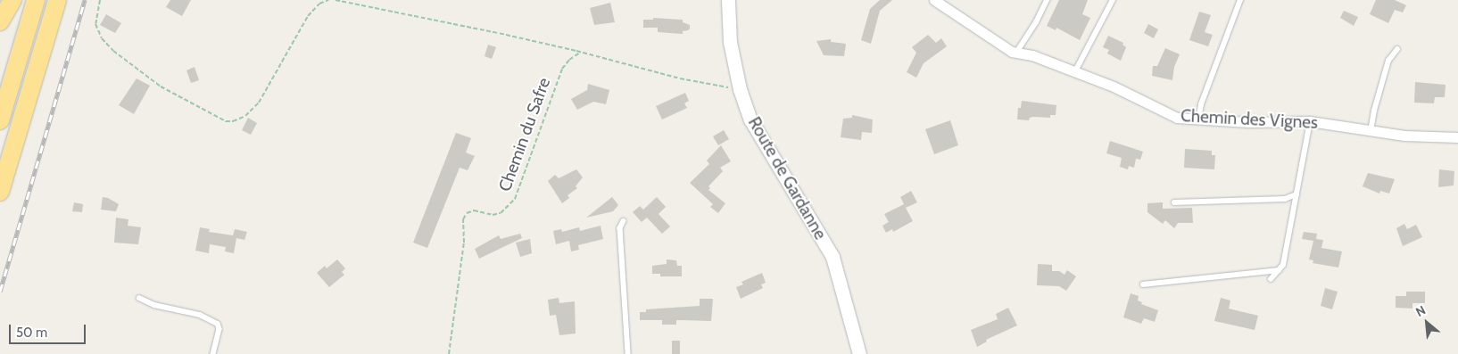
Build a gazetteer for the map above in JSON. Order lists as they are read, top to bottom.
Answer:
{
  "streets": {
    "street": ["Chemin des Vignes", "Route de Gardanne"],
    "path": ["Chemin du Safre"]
  },
  "scale_bar": "50 m",
  "north": "top left"
}
